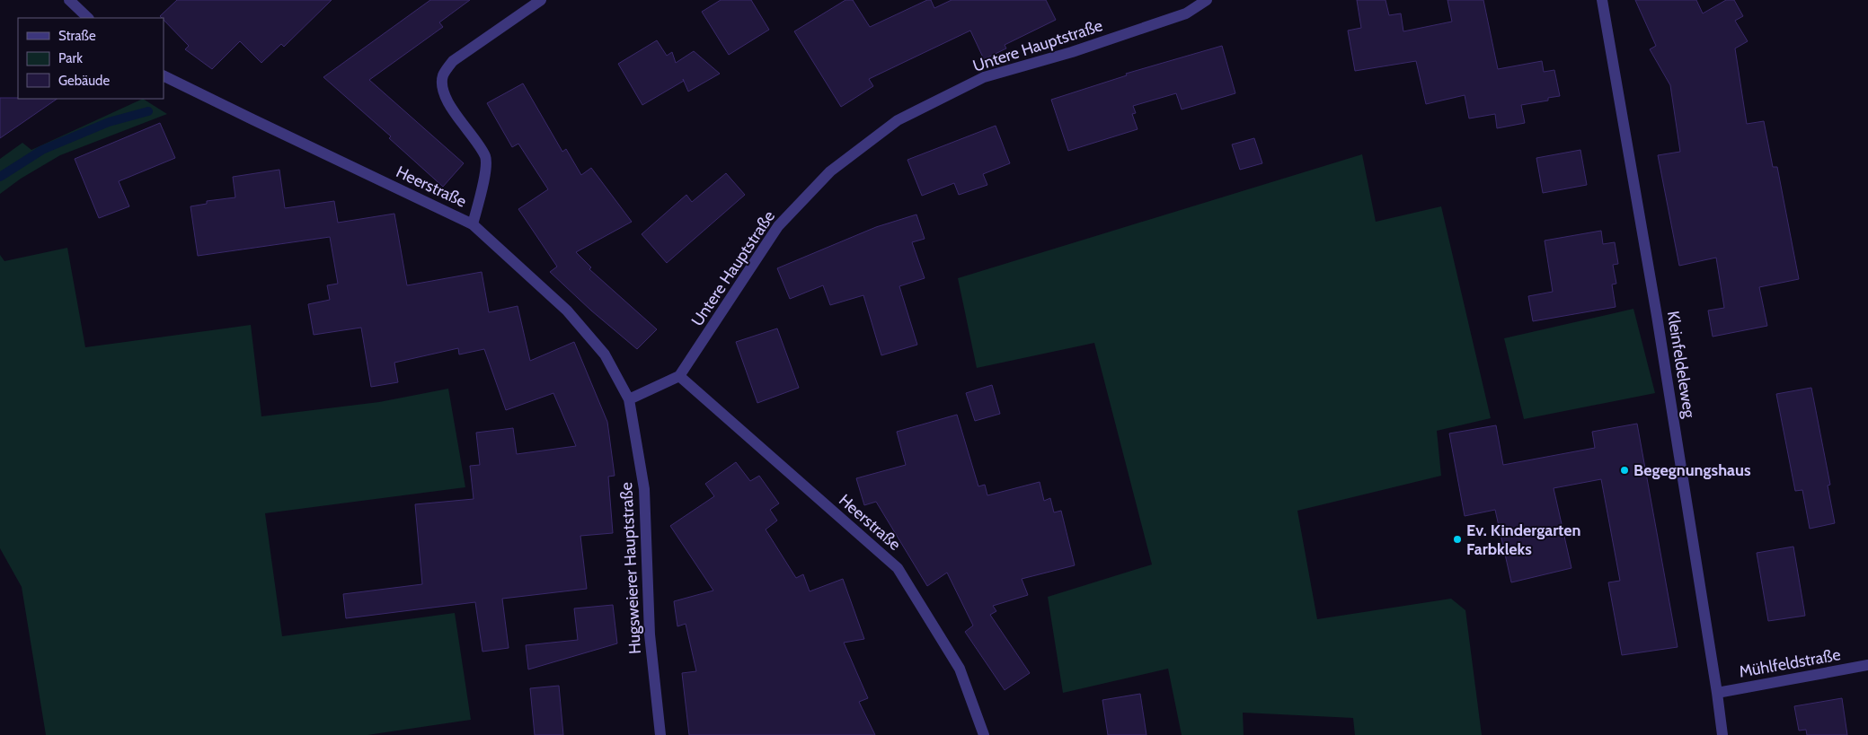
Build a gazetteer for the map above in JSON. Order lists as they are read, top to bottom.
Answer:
{
  "streets": {
    "street": [
      "Untere Hauptstraße",
      "Heerstraße",
      "Kleinfeldeleweg",
      "Hugsweierer Hauptstraße",
      "Mühlfeldstraße"
    ]
  },
  "crossings": [
    ["Untere Hauptstraße", "Heerstraße"],
    ["Heerstraße", "Hugsweierer Hauptstraße"],
    ["Kleinfeldeleweg", "Mühlfeldstraße"]
  ],
  "places": ["Begegnungshaus", "Ev. Kindergarten Farbkleks"],
  "legend": ["Straße", "Park", "Gebäude"]
}
